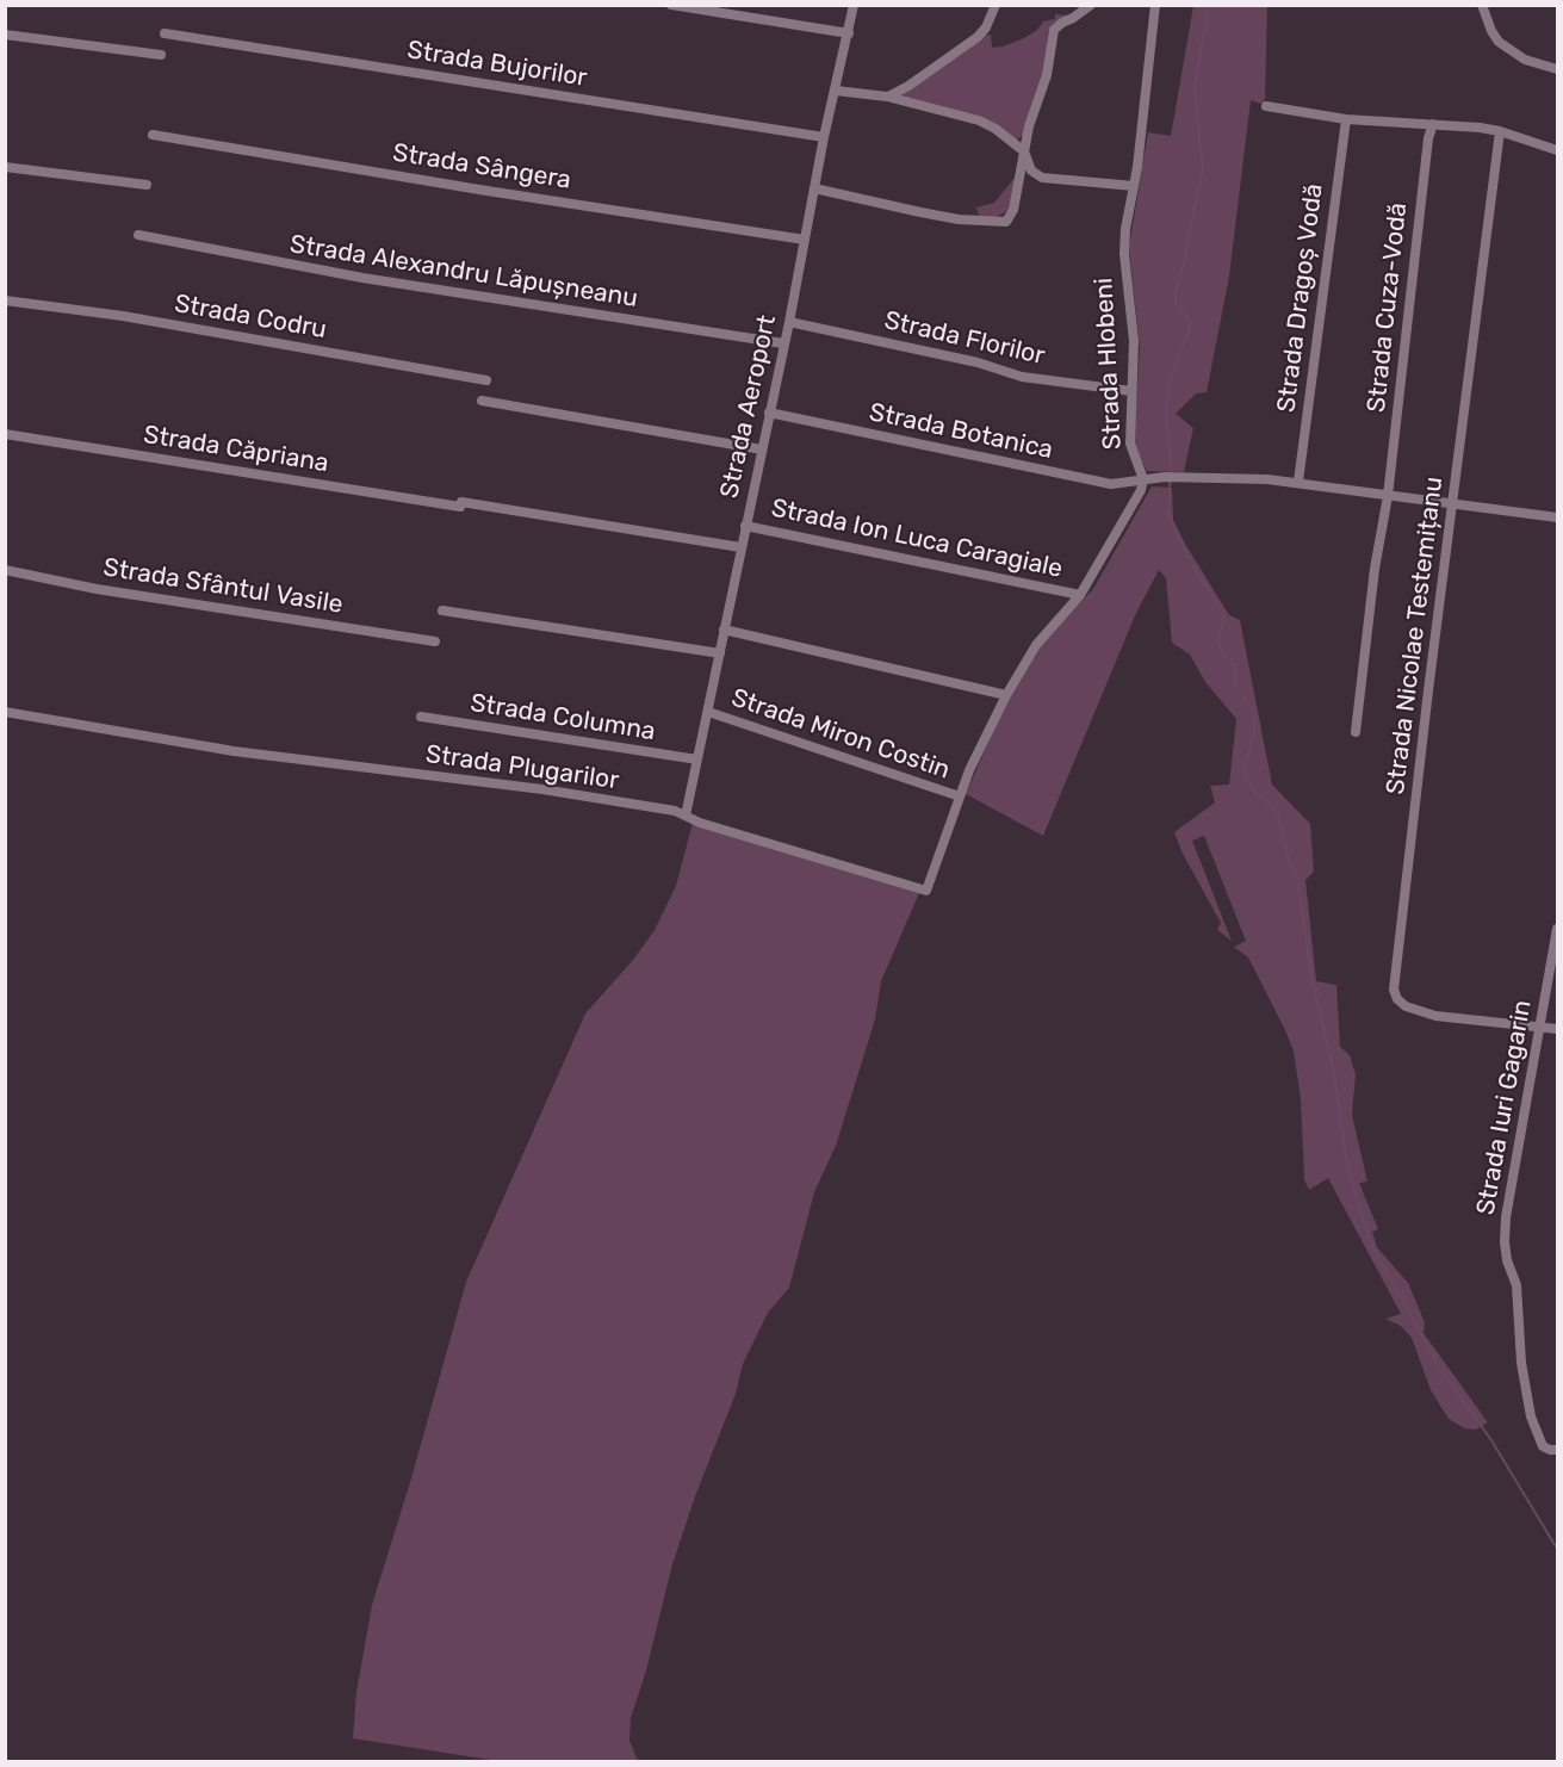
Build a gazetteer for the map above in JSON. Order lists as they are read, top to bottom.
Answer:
{
  "streets": {
    "street": [
      "Strada Bujorilor",
      "Strada Sângera",
      "Strada Alexandru Lăpușneanu",
      "Strada Dragoș Vodă",
      "Strada Cuza-Vodă",
      "Strada Codru",
      "Strada Florilor",
      "Strada Hlobeni",
      "Strada Aeroport",
      "Strada Botanica",
      "Strada Căpriana",
      "Strada Ion Luca Caragiale",
      "Strada Sfântul Vasile",
      "Strada Nicolae Testemițanu",
      "Strada Columna",
      "Strada Miron Costin",
      "Strada Plugarilor",
      "Strada Iuri Gagarin"
    ]
  },
  "crossings": [
    ["Strada Bujorilor", "Strada Aeroport"],
    ["Strada Sângera", "Strada Aeroport"],
    ["Strada Alexandru Lăpușneanu", "Strada Aeroport"],
    ["Strada Dragoș Vodă", "Strada Botanica"],
    ["Strada Cuza-Vodă", "Strada Botanica"],
    ["Strada Florilor", "Strada Hlobeni"],
    ["Strada Florilor", "Strada Aeroport"],
    ["Strada Hlobeni", "Strada Botanica"],
    ["Strada Hlobeni", "Strada Ion Luca Caragiale"],
    ["Strada Hlobeni", "Strada Miron Costin"],
    ["Strada Hlobeni", "Strada Plugarilor"],
    ["Strada Aeroport", "Strada Botanica"],
    ["Strada Aeroport", "Strada Căpriana"],
    ["Strada Aeroport", "Strada Ion Luca Caragiale"],
    ["Strada Aeroport", "Strada Columna"],
    ["Strada Aeroport", "Strada Miron Costin"],
    ["Strada Aeroport", "Strada Plugarilor"],
    ["Strada Botanica", "Strada Nicolae Testemițanu"],
    ["Strada Nicolae Testemițanu", "Strada Iuri Gagarin"],
    ["Strada Miron Costin", "Strada Plugarilor"]
  ]
}
